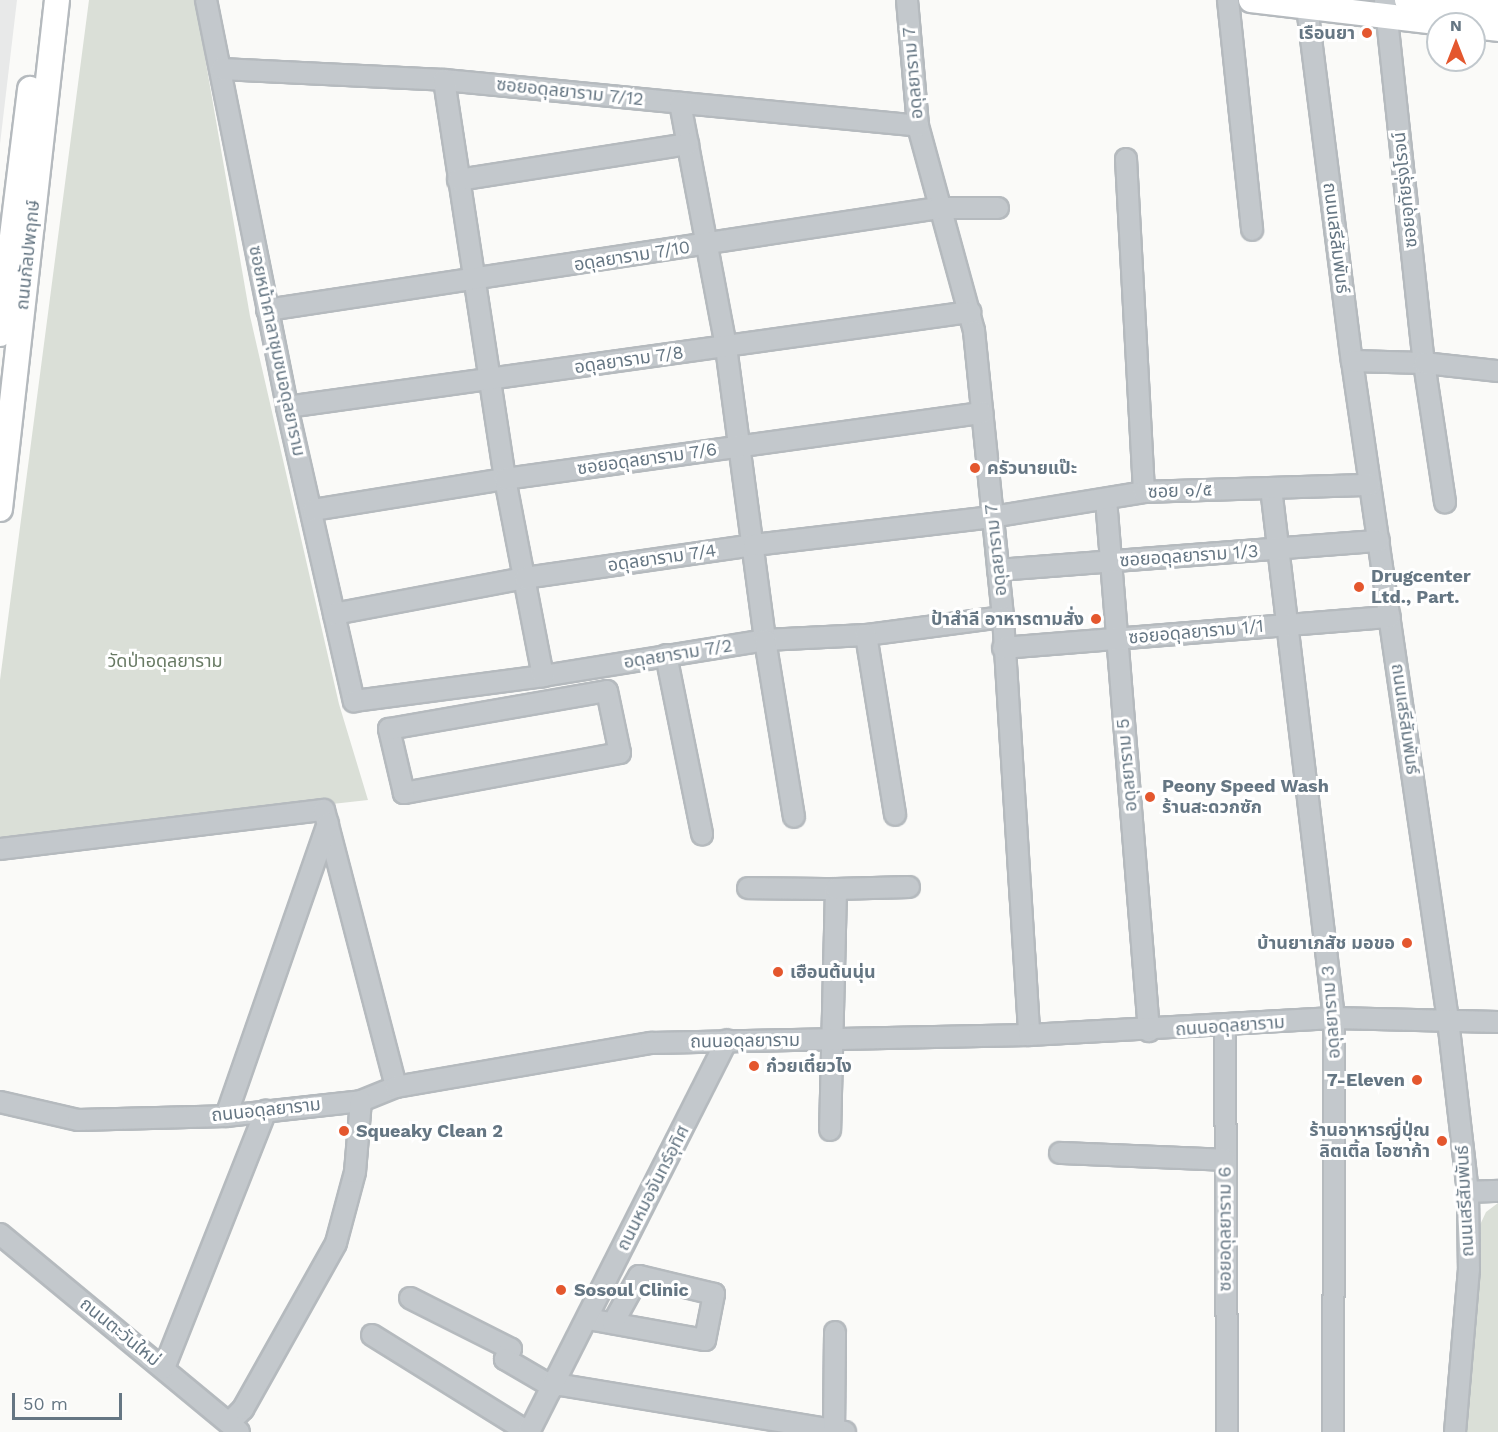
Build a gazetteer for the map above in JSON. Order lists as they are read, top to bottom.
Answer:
{
  "streets": {
    "main road": ["ถนนกัลปพฤกษ์"],
    "street": [
      "อดุลยาราม 7",
      "ซอยอดุลยาราม 7/12",
      "ซอยอุทัยรุ่งโรจน์",
      "ถนนเสรีสัมพันธ์",
      "อดุลยาราม 7/10",
      "ซอยหน้าศาลาชุมชนอดุลยาราม",
      "อดุลยาราม 7/8",
      "ซอยอดุลยาราม 7/6",
      "ซอย ๑/๕",
      "ซอยอดุลยาราม 1/3",
      "อดุลยาราม 7/4",
      "ซอยอดุลยาราม 1/1",
      "อดุลยาราม 7/2",
      "อดุลยาราม 5",
      "อดุลยาราม 3",
      "ถนนอดุลยาราม",
      "ถนนหมอจันทร์อุทิศ",
      "ซอยอดุลยาราม 6",
      "ถนนตะวันใหม่"
    ]
  },
  "crossings": [
    ["อดุลยาราม 7", "ซอยอดุลยาราม 7/12"],
    ["อดุลยาราม 7", "อดุลยาราม 7/10"],
    ["อดุลยาราม 7", "อดุลยาราม 7/8"],
    ["อดุลยาราม 7", "ซอยอดุลยาราม 7/6"],
    ["อดุลยาราม 7", "ซอย ๑/๕"],
    ["อดุลยาราม 7", "ซอยอดุลยาราม 1/3"],
    ["อดุลยาราม 7", "อดุลยาราม 7/4"],
    ["อดุลยาราม 7", "ซอยอดุลยาราม 1/1"],
    ["อดุลยาราม 7", "อดุลยาราม 7/2"],
    ["อดุลยาราม 7", "ถนนอดุลยาราม"],
    ["ซอยอดุลยาราม 7/12", "ซอยหน้าศาลาชุมชนอดุลยาราม"],
    ["ถนนเสรีสัมพันธ์", "ซอย ๑/๕"],
    ["ถนนเสรีสัมพันธ์", "ซอยอดุลยาราม 1/3"],
    ["ถนนเสรีสัมพันธ์", "ซอยอดุลยาราม 1/1"],
    ["ถนนเสรีสัมพันธ์", "ถนนอดุลยาราม"],
    ["อดุลยาราม 7/10", "ซอยหน้าศาลาชุมชนอดุลยาราม"],
    ["ซอยหน้าศาลาชุมชนอดุลยาราม", "อดุลยาราม 7/8"],
    ["ซอยหน้าศาลาชุมชนอดุลยาราม", "ซอยอดุลยาราม 7/6"],
    ["ซอยหน้าศาลาชุมชนอดุลยาราม", "อดุลยาราม 7/4"],
    ["ซอยหน้าศาลาชุมชนอดุลยาราม", "อดุลยาราม 7/2"],
    ["ซอย ๑/๕", "อดุลยาราม 7/4"],
    ["ซอย ๑/๕", "อดุลยาราม 5"],
    ["ซอย ๑/๕", "อดุลยาราม 3"],
    ["ซอยอดุลยาราม 1/3", "อดุลยาราม 5"],
    ["ซอยอดุลยาราม 1/3", "อดุลยาราม 3"],
    ["ซอยอดุลยาราม 1/1", "อดุลยาราม 5"],
    ["ซอยอดุลยาราม 1/1", "อดุลยาราม 3"],
    ["อดุลยาราม 5", "ถนนอดุลยาราม"],
    ["อดุลยาราม 3", "ถนนอดุลยาราม"],
    ["ถนนอดุลยาราม", "ถนนหมอจันทร์อุทิศ"],
    ["ถนนอดุลยาราม", "ซอยอดุลยาราม 6"]
  ],
  "parks": ["วัดป่าอดุลยาราม"],
  "places": [
    "เรือนยา",
    "ครัวนายแป๊ะ",
    "Drugcenter Ltd., Part.",
    "ป้าสำลี อาหารตามสั่ง",
    "Peony Speed Wash ร้านสะดวกซัก",
    "บ้านยาเภสัช มอขอ",
    "เฮือนต้นนุ่น",
    "ก๋วยเตี๋ยวไง",
    "7-Eleven",
    "Squeaky Clean 2",
    "ร้านอาหารญี่ปุ่ณ ลิตเติ้ล โอซาก้า",
    "Sosoul Clinic"
  ],
  "scale_bar": "50 m",
  "north": "top"
}
